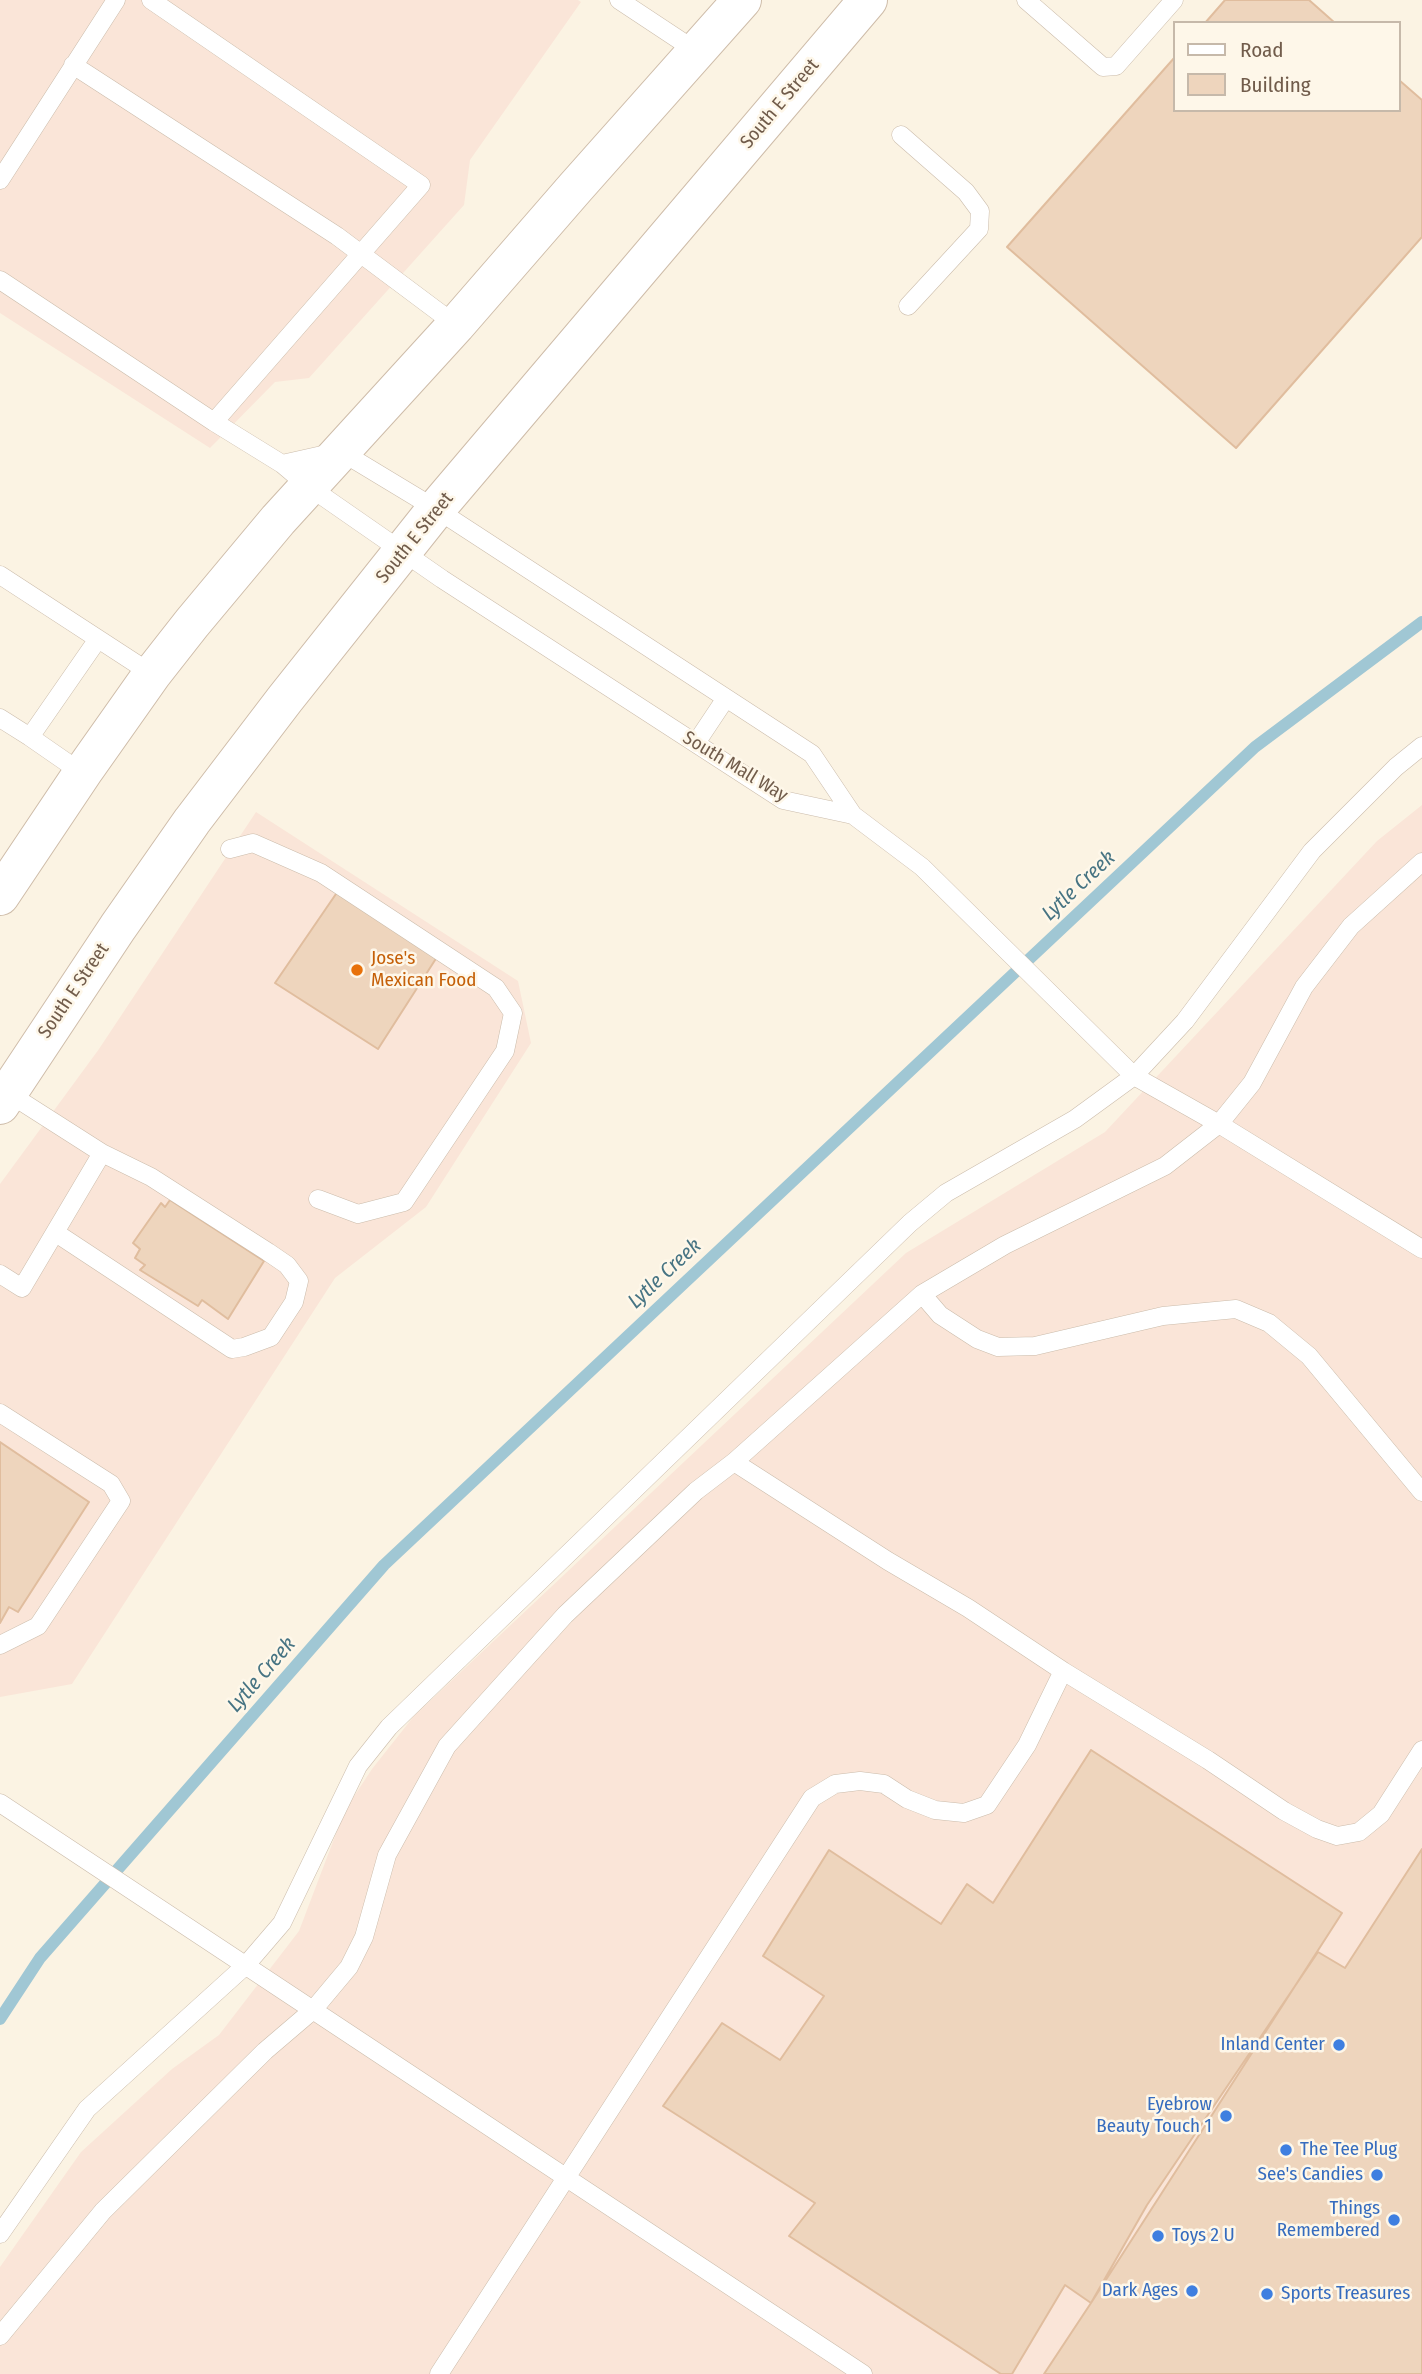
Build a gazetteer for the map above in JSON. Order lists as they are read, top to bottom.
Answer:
{
  "streets": {
    "main road": ["South E Street"],
    "lane": ["South Mall Way"]
  },
  "crossings": [
    ["South E Street", "South Mall Way"]
  ],
  "water": ["Lytle Creek"],
  "places": [
    "Jose's Mexican Food",
    "Inland Center",
    "Eyebrow Beauty Touch 1",
    "The Tee Plug",
    "See's Candies",
    "Things Remembered",
    "Toys 2 U",
    "Dark Ages",
    "Sports Treasures"
  ],
  "legend": ["Road", "Building"]
}
